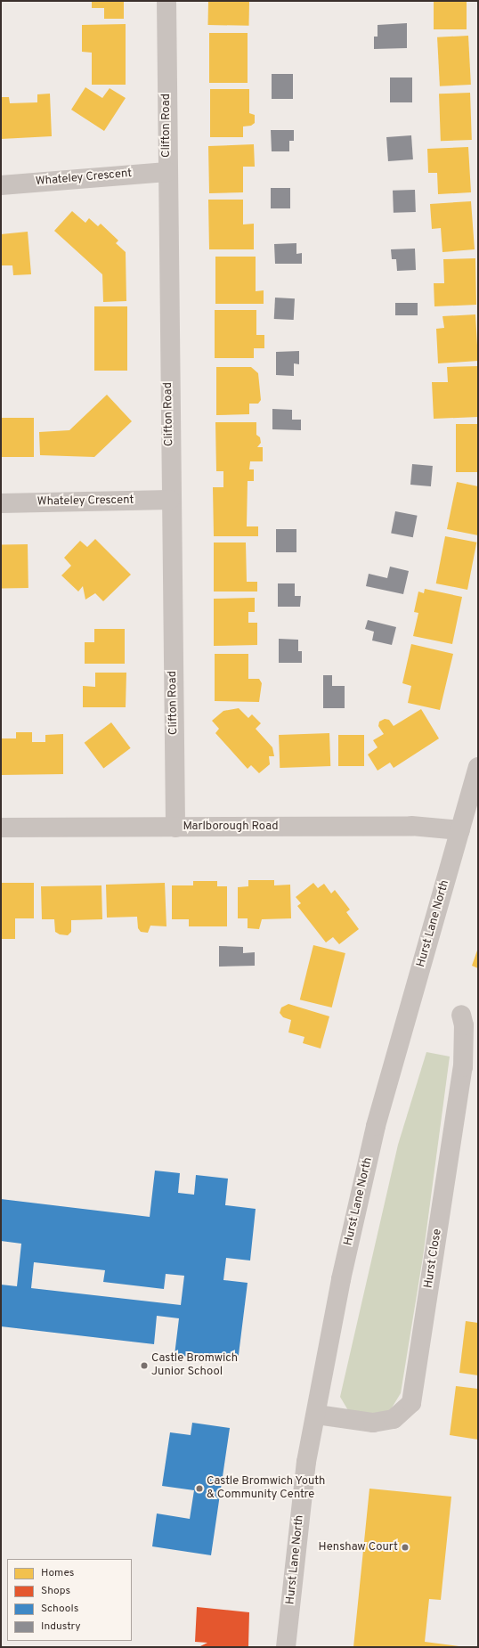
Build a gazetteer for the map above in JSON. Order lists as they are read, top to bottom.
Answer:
{
  "streets": {
    "street": [
      "Clifton Road",
      "Whateley Crescent",
      "Marlborough Road",
      "Hurst Lane North",
      "Hurst Close"
    ]
  },
  "crossings": [
    ["Clifton Road", "Whateley Crescent"],
    ["Clifton Road", "Marlborough Road"],
    ["Marlborough Road", "Hurst Lane North"],
    ["Hurst Lane North", "Hurst Close"]
  ],
  "places": ["Castle Bromwich Junior School", "Castle Bromwich Youth & Community Centre", "Henshaw Court"],
  "legend": [
    "Homes",
    "Shops",
    "Schools",
    "Industry"
  ]
}
